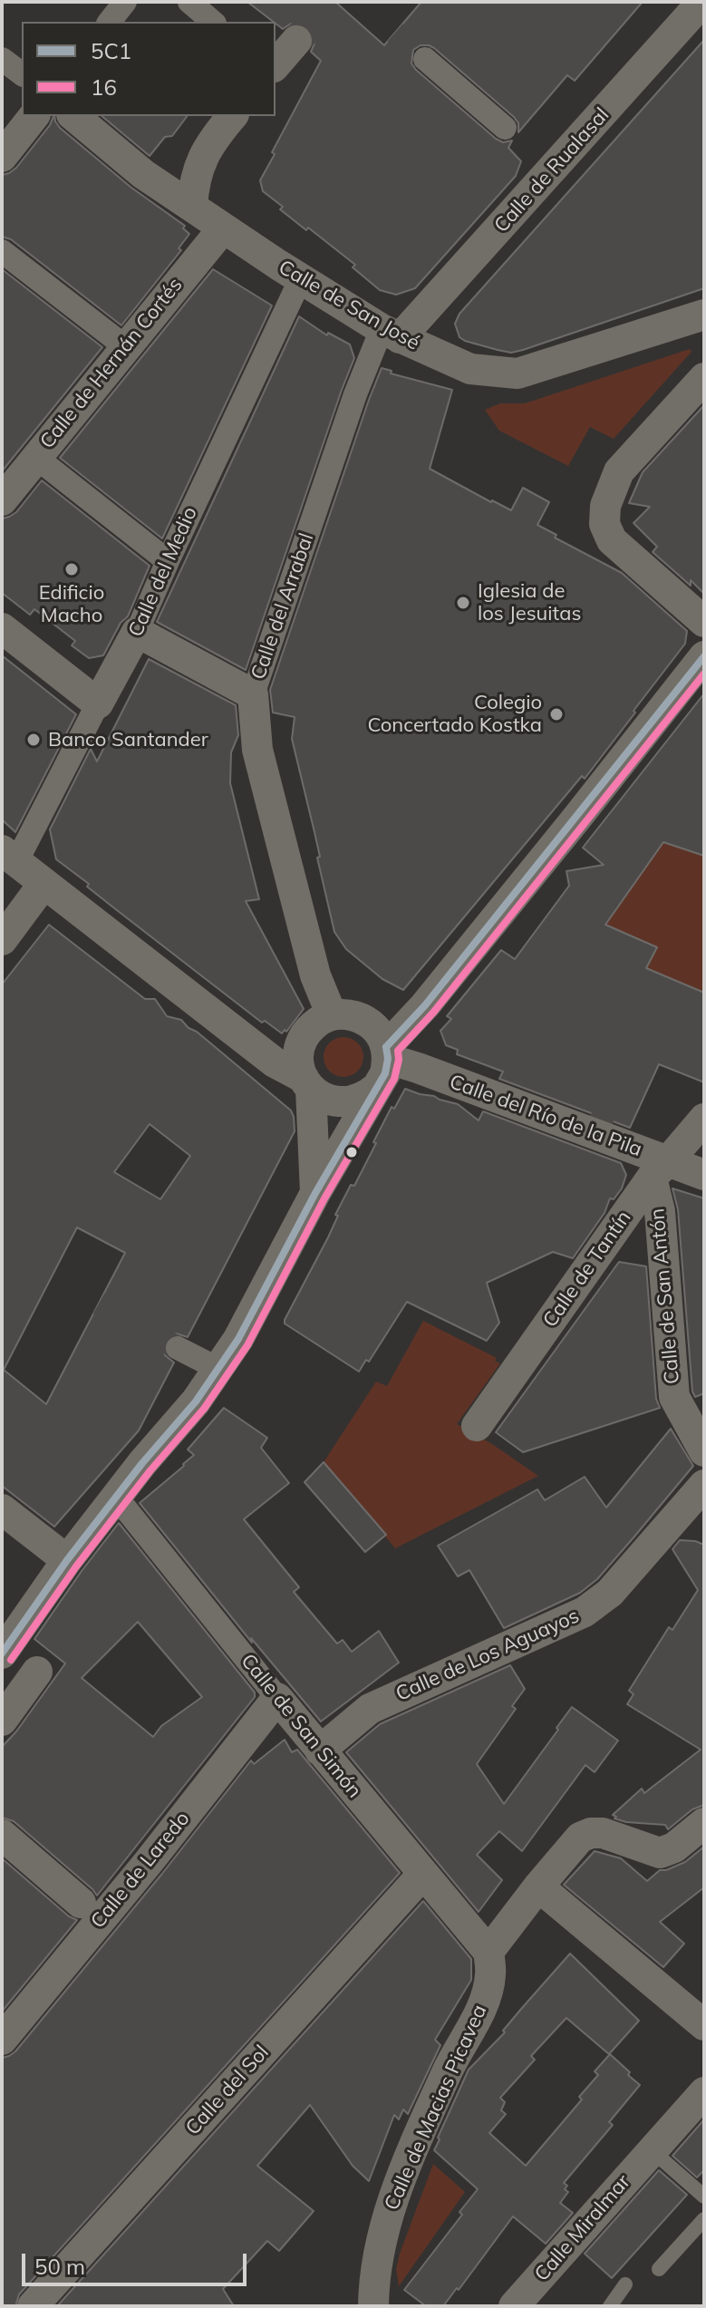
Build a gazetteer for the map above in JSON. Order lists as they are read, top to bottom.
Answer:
{
  "streets": {
    "street": [
      "Calle de Rualasal",
      "Calle de San José",
      "Calle de Hernán Cortés",
      "Calle del Medio",
      "Calle del Arrabal",
      "Calle del Río de la Pila",
      "Calle de Tantín",
      "Calle de San Antón",
      "Calle de Los Aguayos",
      "Calle de San Simón",
      "Calle de Laredo",
      "Calle del Sol",
      "Calle de Macias Picavea",
      "Calle Miralmar"
    ]
  },
  "crossings": [
    ["Calle de Rualasal", "Calle de San José"],
    ["Calle de Rualasal", "Calle del Arrabal"],
    ["Calle de San José", "Calle de Hernán Cortés"],
    ["Calle de San José", "Calle del Medio"],
    ["Calle de San José", "Calle del Arrabal"],
    ["Calle del Arrabal", "Calle del Río de la Pila"],
    ["Calle del Río de la Pila", "Calle de Tantín"],
    ["Calle del Río de la Pila", "Calle de San Antón"],
    ["Calle de Tantín", "Calle de San Antón"],
    ["Calle de Los Aguayos", "Calle de San Simón"],
    ["Calle de San Simón", "Calle de Laredo"],
    ["Calle de San Simón", "Calle del Sol"],
    ["Calle de San Simón", "Calle de Macias Picavea"]
  ],
  "places": [
    "Edificio Macho",
    "Iglesia de los Jesuitas",
    "Colegio Concertado Kostka",
    "Banco Santander"
  ],
  "lines": ["transit line 5C1", "transit line 16"],
  "legend": ["5C1", "16"],
  "scale_bar": "50 m"
}
